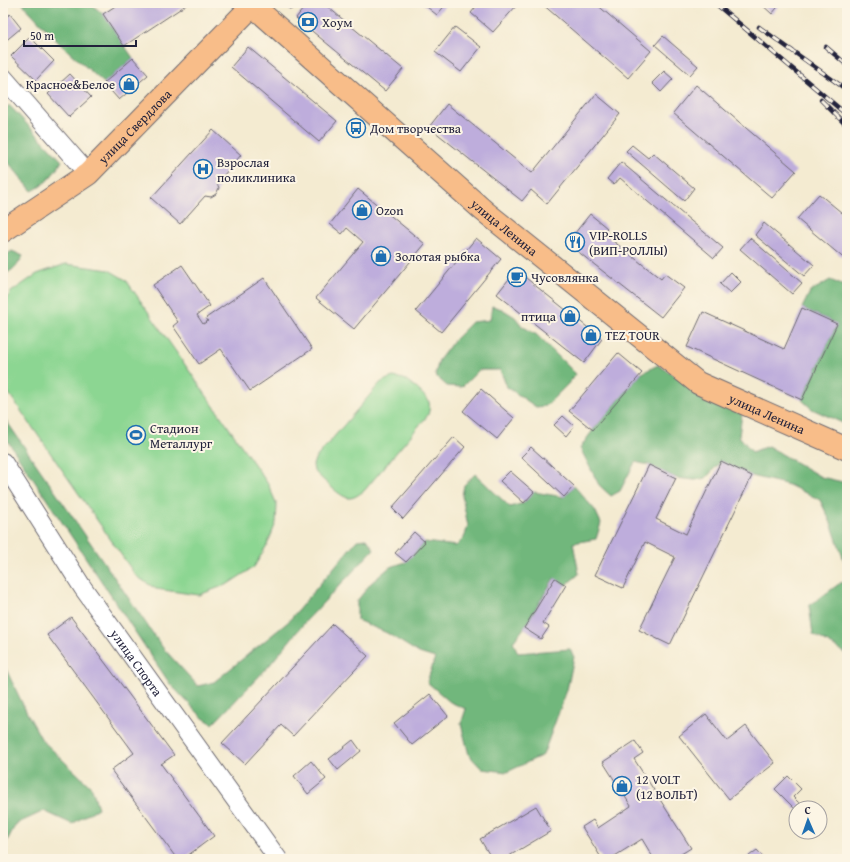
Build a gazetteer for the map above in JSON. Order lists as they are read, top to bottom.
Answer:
{
  "streets": {
    "main road": ["улица Свердлова", "улица Ленина"],
    "street": ["улица Спорта"]
  },
  "crossings": [
    ["улица Свердлова", "улица Ленина"]
  ],
  "places": {
    "bank": ["Хоум"],
    "shop": [
      "Красное&Белое",
      "Ozon",
      "Золотая рыбка",
      "птица",
      "TEZ TOUR",
      "12 VOLT (12 ВОЛЬТ)"
    ],
    "bus stop": ["Дом творчества"],
    "hospital": ["Взрослая поликлиника"],
    "restaurant": ["VIP-ROLLS (ВИП-РОЛЛЫ)"],
    "cafe": ["Чусовлянка"],
    "sports": ["Стадион Металлург"]
  },
  "scale_bar": "50 m",
  "north": "top"
}
